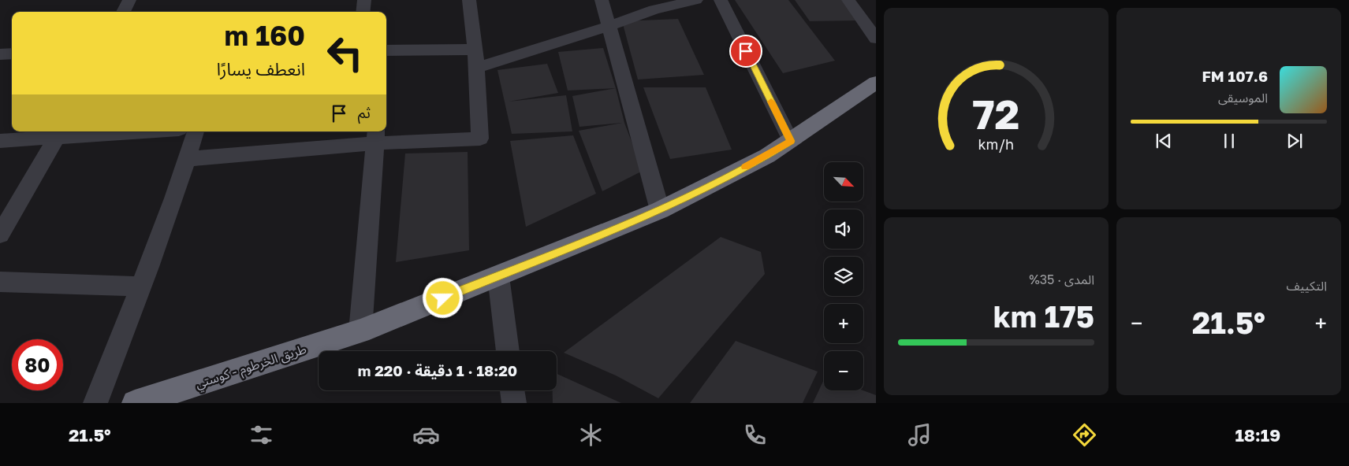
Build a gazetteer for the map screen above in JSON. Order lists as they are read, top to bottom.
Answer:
{
  "streets": {
    "highway": ["طريق الخرطوم - كوستي"]
  },
  "north": "bottom right",
  "page": {
    "turn": ["160 m", "انعطف يسارًا"],
    "song": ["107.6 FM", "الموسيقى"],
    "then": "ثم",
    "map_buttons": ["+", "−"],
    "tile": [
      "التكييف",
      ["المدى · 35%", "175 km"]
    ],
    "heat": ["−", "21.5°", "+"],
    "limit": "80",
    "trip": "18:20 · 1 دقيقة · 220 m",
    "tabs": ["18:19", "21.5°"],
    "gauge": ["72", "km/h"]
  }
}
